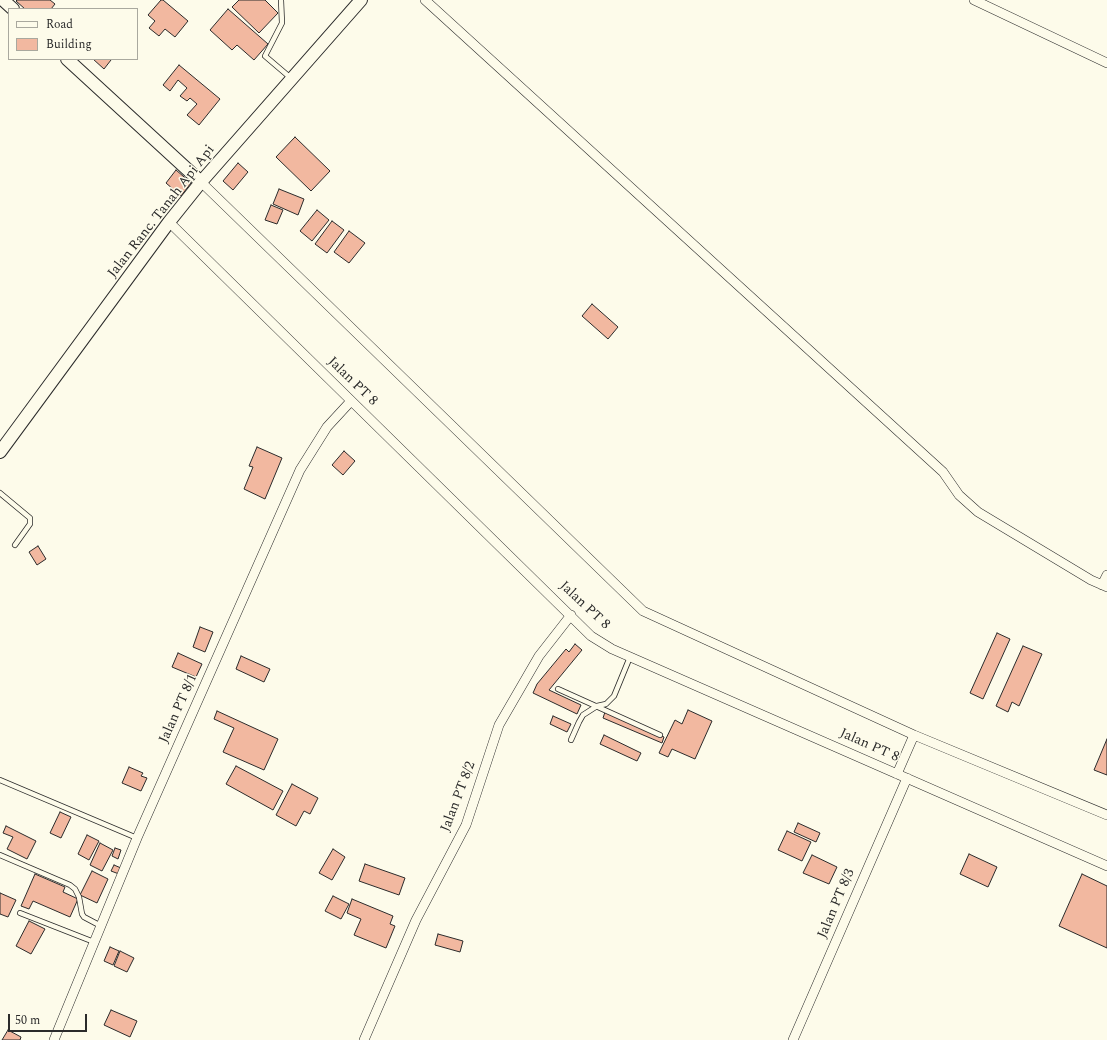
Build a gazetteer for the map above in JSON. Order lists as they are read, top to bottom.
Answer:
{
  "streets": {
    "street": [
      "Jalan Ranc. Tanah Api Api",
      "Jalan PT 8",
      "Jalan PT 8/1",
      "Jalan PT 8/2",
      "Jalan PT 8/3"
    ]
  },
  "crossings": [
    ["Jalan Ranc. Tanah Api Api", "Jalan PT 8"],
    ["Jalan PT 8", "Jalan PT 8/1"],
    ["Jalan PT 8", "Jalan PT 8/2"],
    ["Jalan PT 8", "Jalan PT 8/3"]
  ],
  "legend": ["Road", "Building"],
  "scale_bar": "50 m"
}
